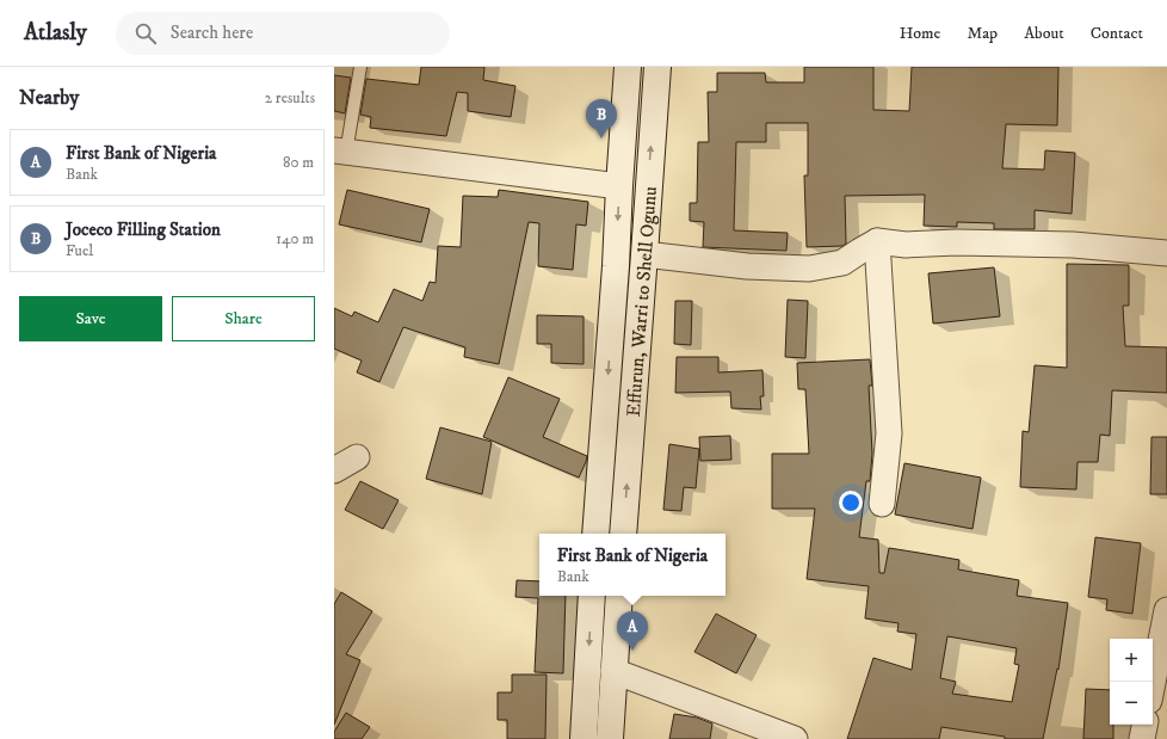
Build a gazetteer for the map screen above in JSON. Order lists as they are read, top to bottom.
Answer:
{
  "streets": {
    "street": ["Effurun, Warri to Shell Ogunu"]
  },
  "page": {
    "header": "Atlasly",
    "search": "Search here",
    "nav": [
      "Home",
      "Map",
      "About",
      "Contact"
    ],
    "heading": ["Nearby", "2 results"],
    "pins": ["B", "A"],
    "list": [
      {
        "mark": "A",
        "name": "First Bank of Nigeria",
        "note": "Bank",
        "value": "80 m"
      },
      {
        "mark": "B",
        "name": "Joceco Filling Station",
        "note": "Fuel",
        "value": "140 m"
      }
    ],
    "buttons": ["Save", "Share"],
    "popup": ["First Bank of Nigeria", "Bank"],
    "map_buttons": ["+", "−"]
  }
}
